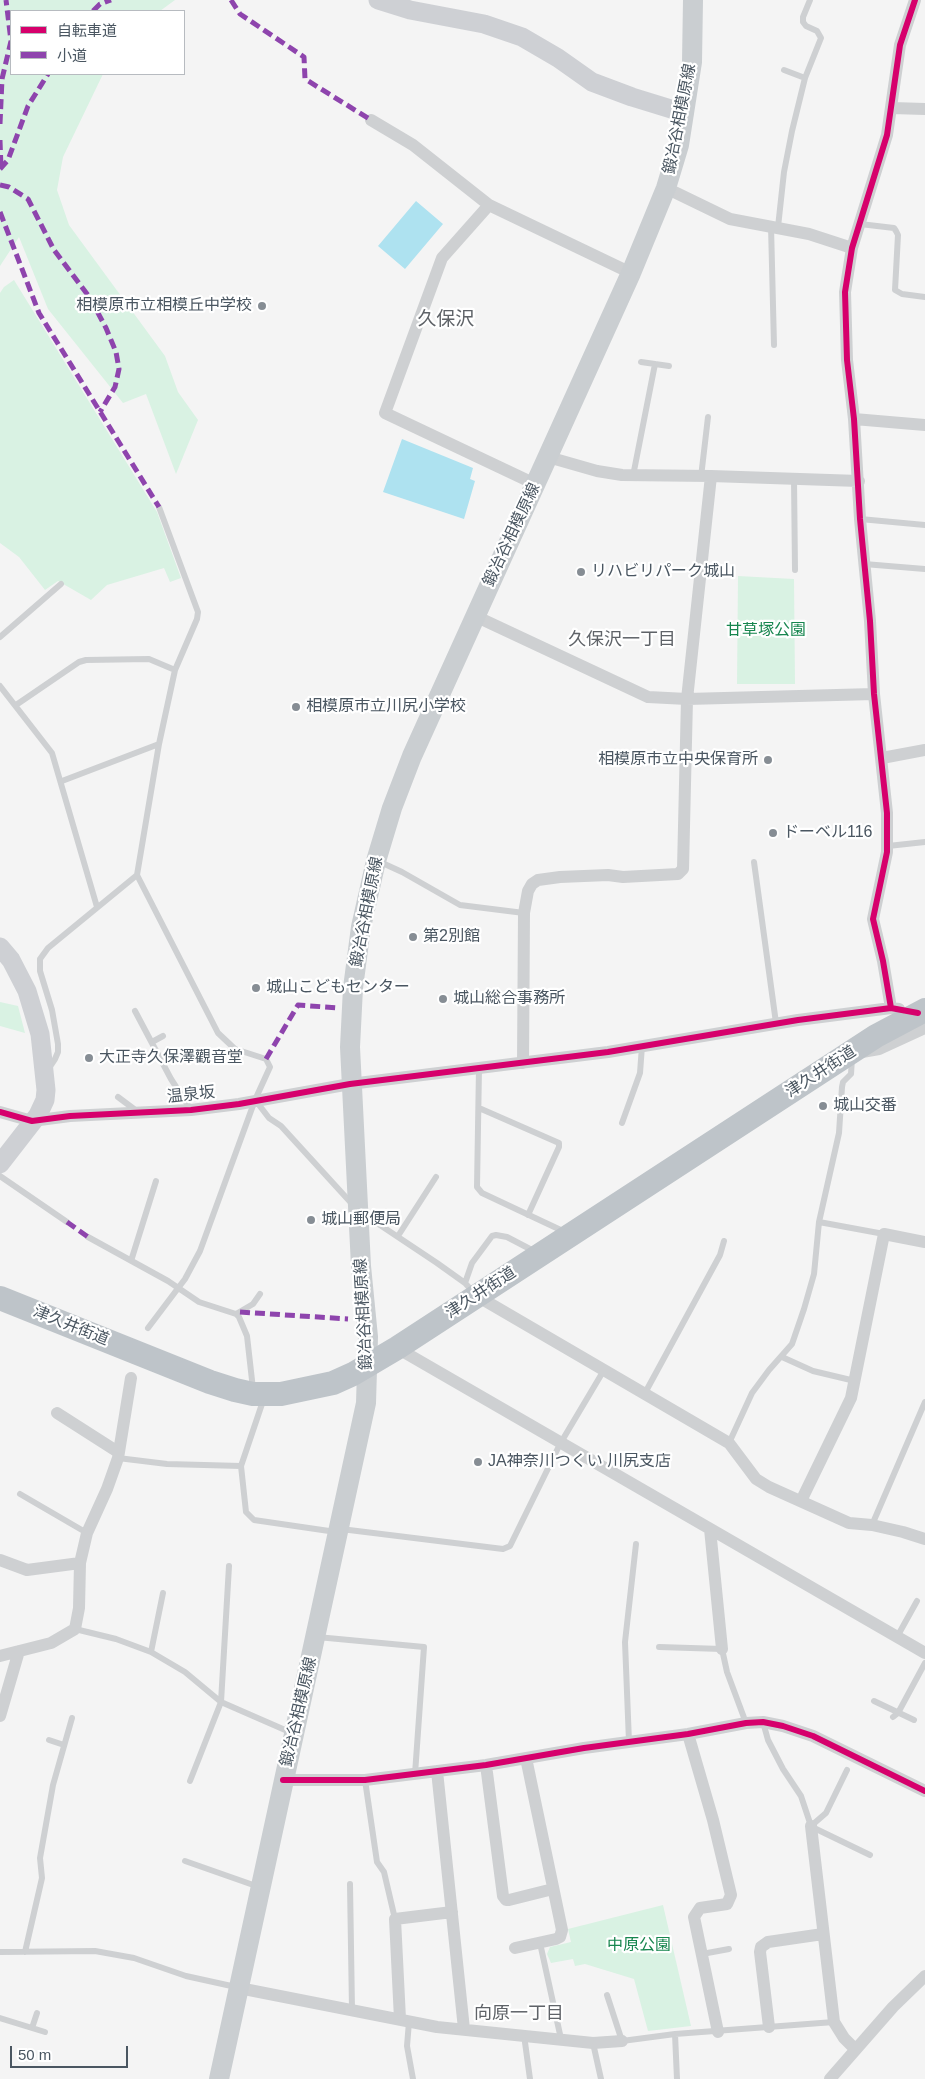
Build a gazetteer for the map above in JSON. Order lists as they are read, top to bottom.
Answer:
{
  "streets": {
    "highway": ["津久井街道"],
    "main road": ["鍛冶谷相模原線"],
    "street": ["温泉坂"]
  },
  "crossings": [
    ["鍛冶谷相模原線", "津久井街道"],
    ["鍛冶谷相模原線", "温泉坂"],
    ["津久井街道", "温泉坂"]
  ],
  "districts": ["久保沢", "久保沢一丁目", "向原一丁目"],
  "parks": ["甘草塚公園", "中原公園"],
  "places": [
    "相模原市立相模丘中学校",
    "リハビリパーク城山",
    "相模原市立川尻小学校",
    "相模原市立中央保育所",
    "ドーベル116",
    "第2別館",
    "城山こどもセンター",
    "城山総合事務所",
    "大正寺久保澤觀音堂",
    "城山交番",
    "城山郵便局",
    "JA神奈川つくい 川尻支店"
  ],
  "legend": ["自転車道", "小道"],
  "scale_bar": "50 m"
}
